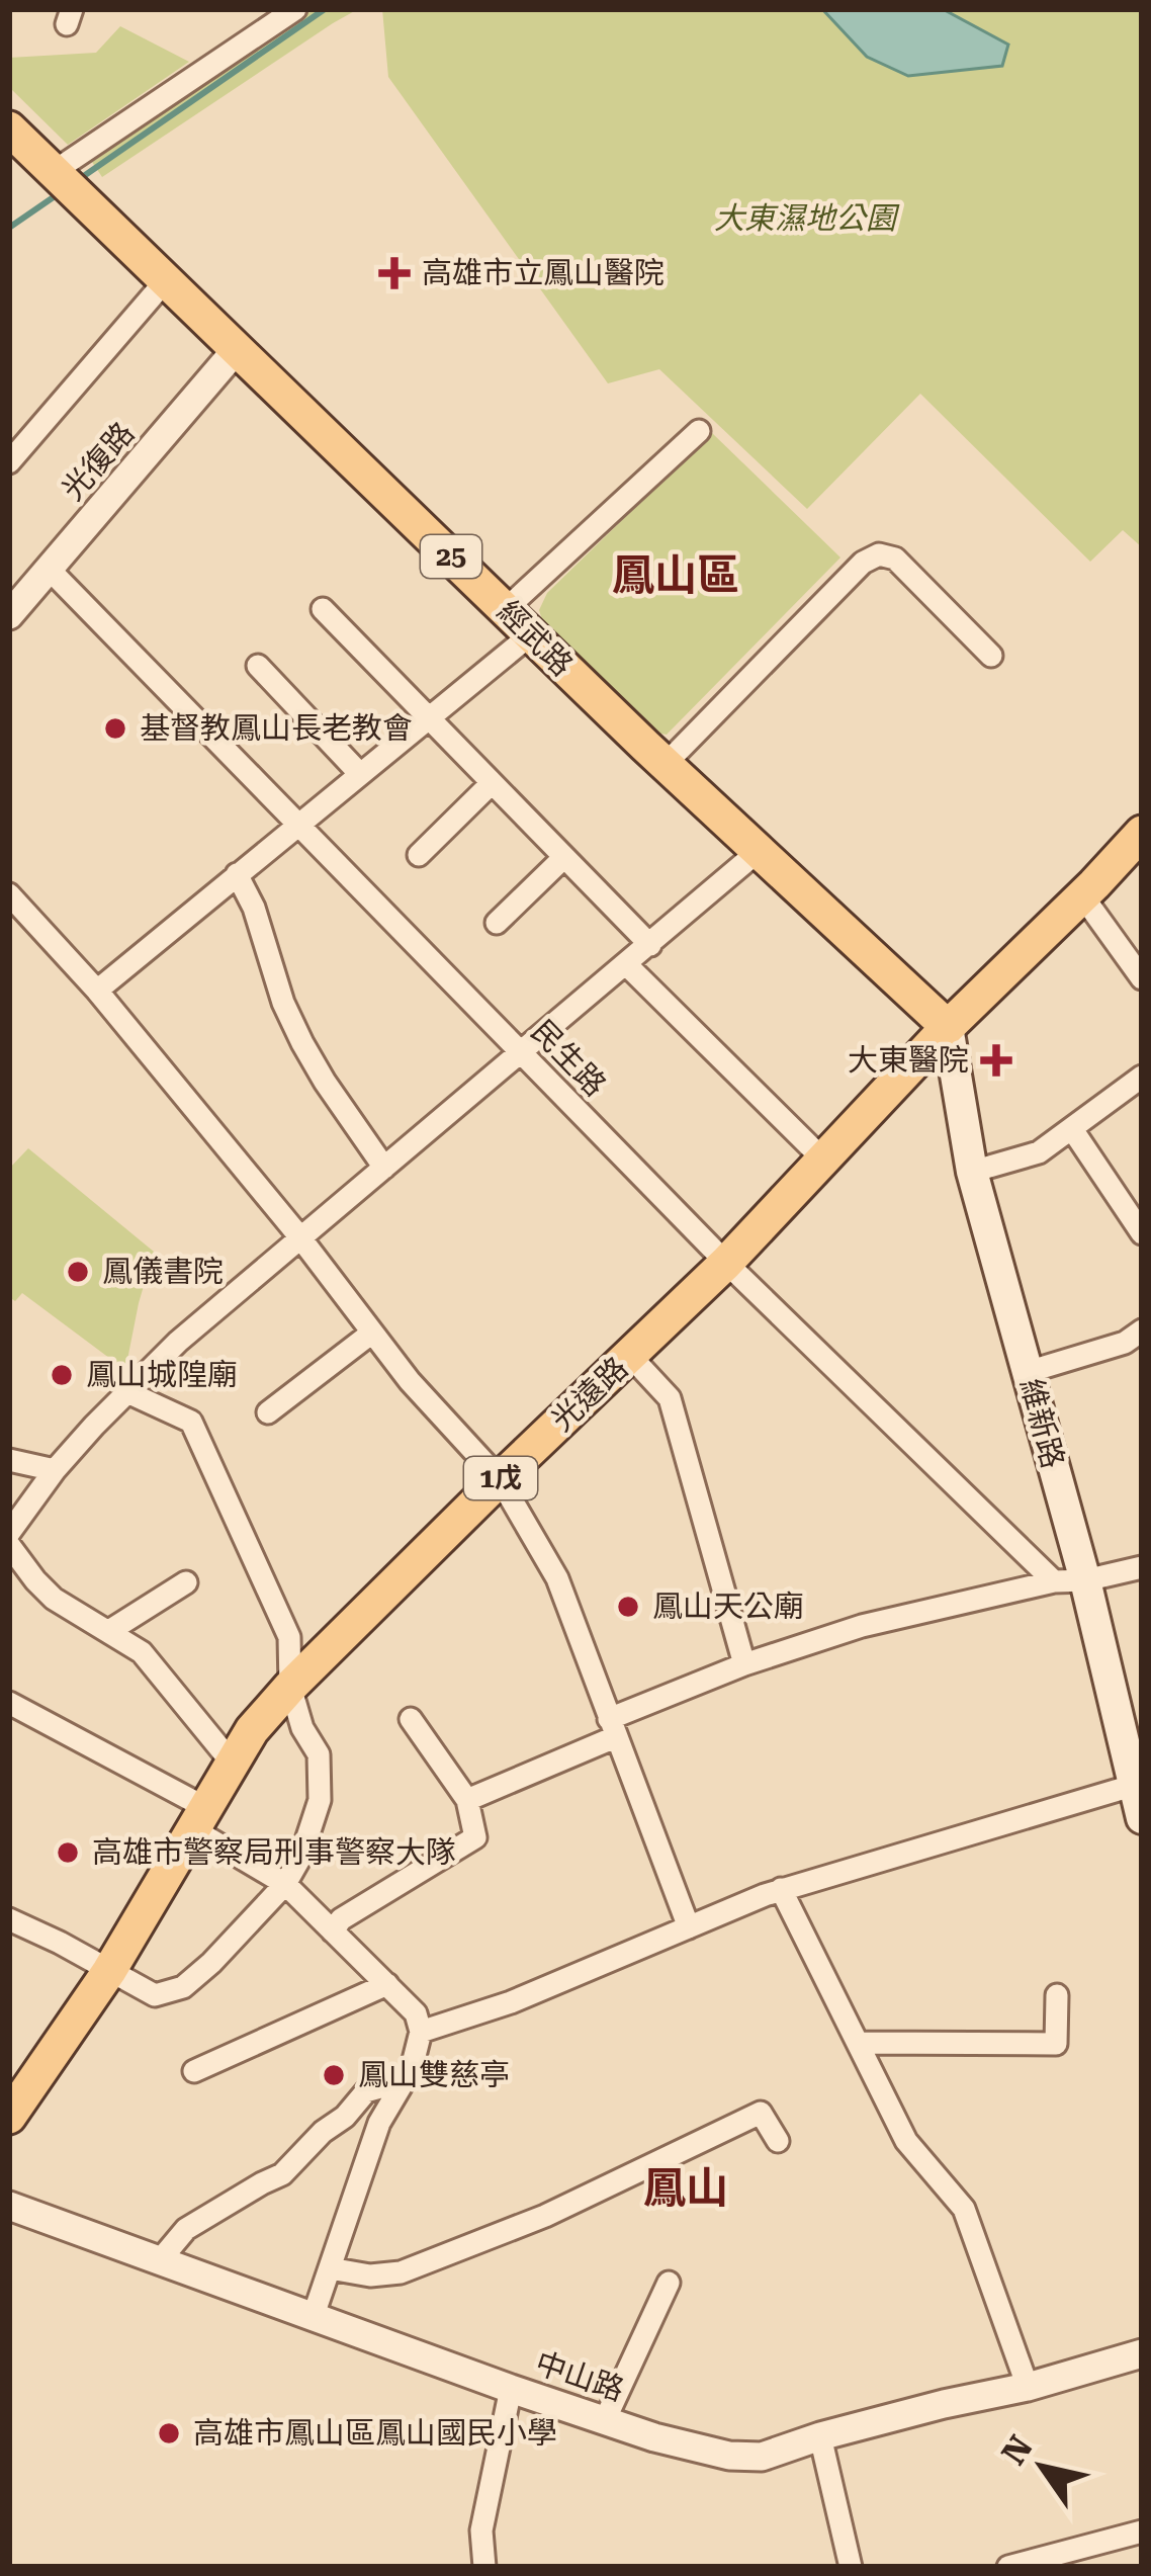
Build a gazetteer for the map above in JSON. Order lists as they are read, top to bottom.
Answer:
{
  "streets": {
    "main road": [
      "25",
      "經武路",
      "光遠路",
      "維新路",
      "1戊"
    ],
    "street": ["光復路", "民生路", "中山路"]
  },
  "crossings": [
    ["光復路", "經武路"],
    ["光復路", "民生路"],
    ["經武路", "光遠路"],
    ["經武路", "維新路"],
    ["民生路", "光遠路"],
    ["民生路", "維新路"],
    ["光遠路", "維新路"]
  ],
  "districts": ["鳳山區", "鳳山"],
  "parks": ["大東濕地公園"],
  "places": {
    "health": ["高雄市立鳳山醫院", "大東醫院"],
    "other": [
      "基督教鳳山長老教會",
      "鳳儀書院",
      "鳳山城隍廟",
      "鳳山天公廟",
      "高雄市警察局刑事警察大隊",
      "鳳山雙慈亭",
      "高雄市鳳山區鳳山國民小學"
    ]
  },
  "north": "top left"
}
